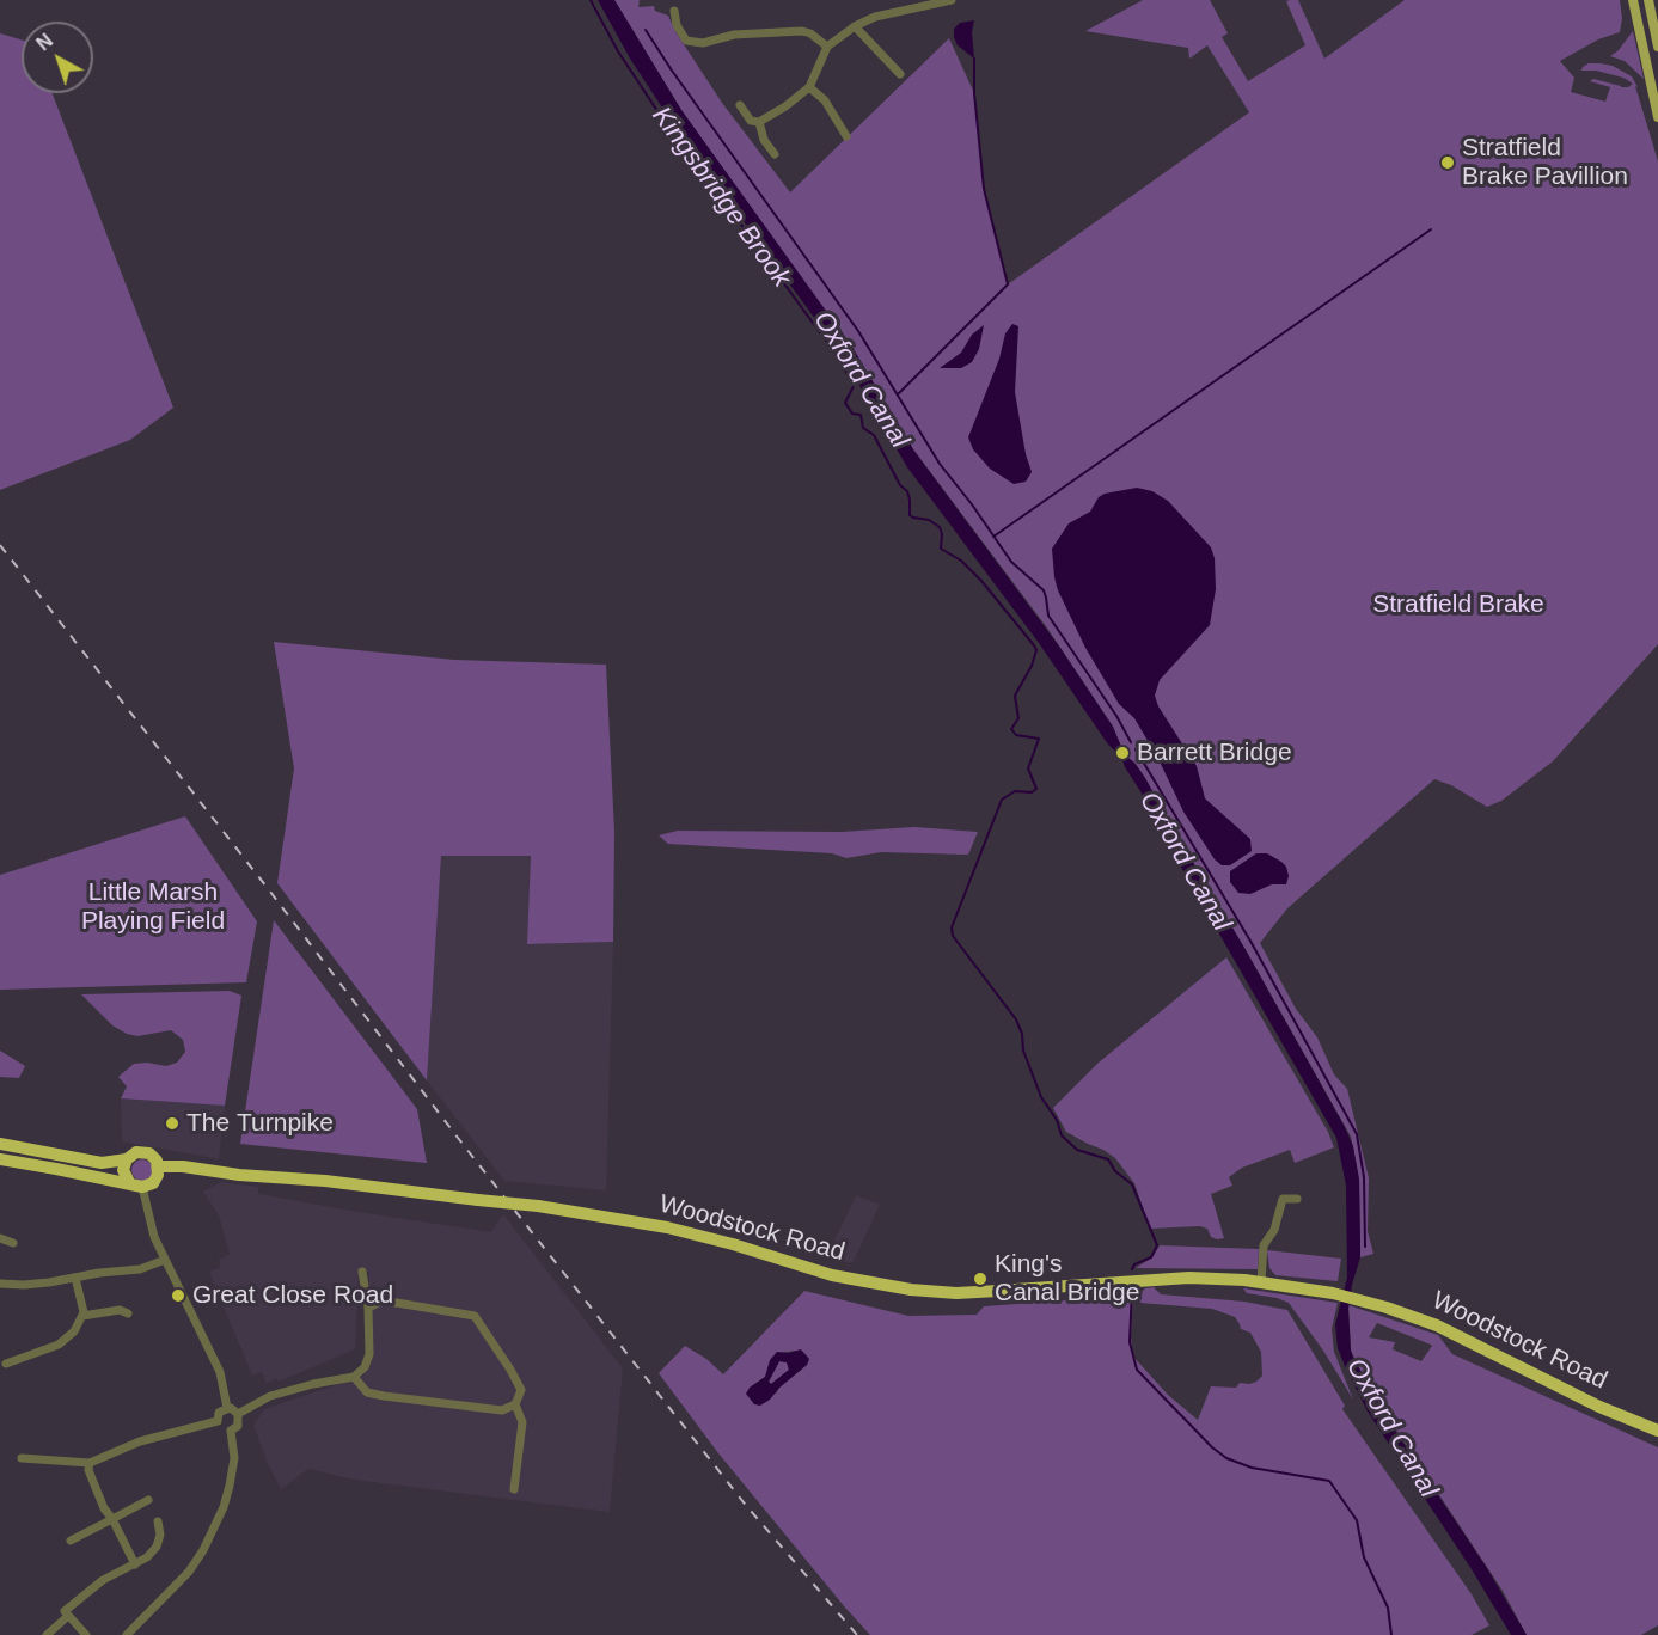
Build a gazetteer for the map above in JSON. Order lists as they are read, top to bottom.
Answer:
{
  "streets": {
    "highway": ["Woodstock Road"]
  },
  "water": ["Kingsbridge Brook", "Oxford Canal"],
  "parks": ["Stratfield Brake", "Little Marsh Playing Field"],
  "places": [
    "Stratfield Brake Pavillion",
    "Barrett Bridge",
    "The Turnpike",
    "King's Canal Bridge",
    "Great Close Road"
  ],
  "north": "top left"
}
